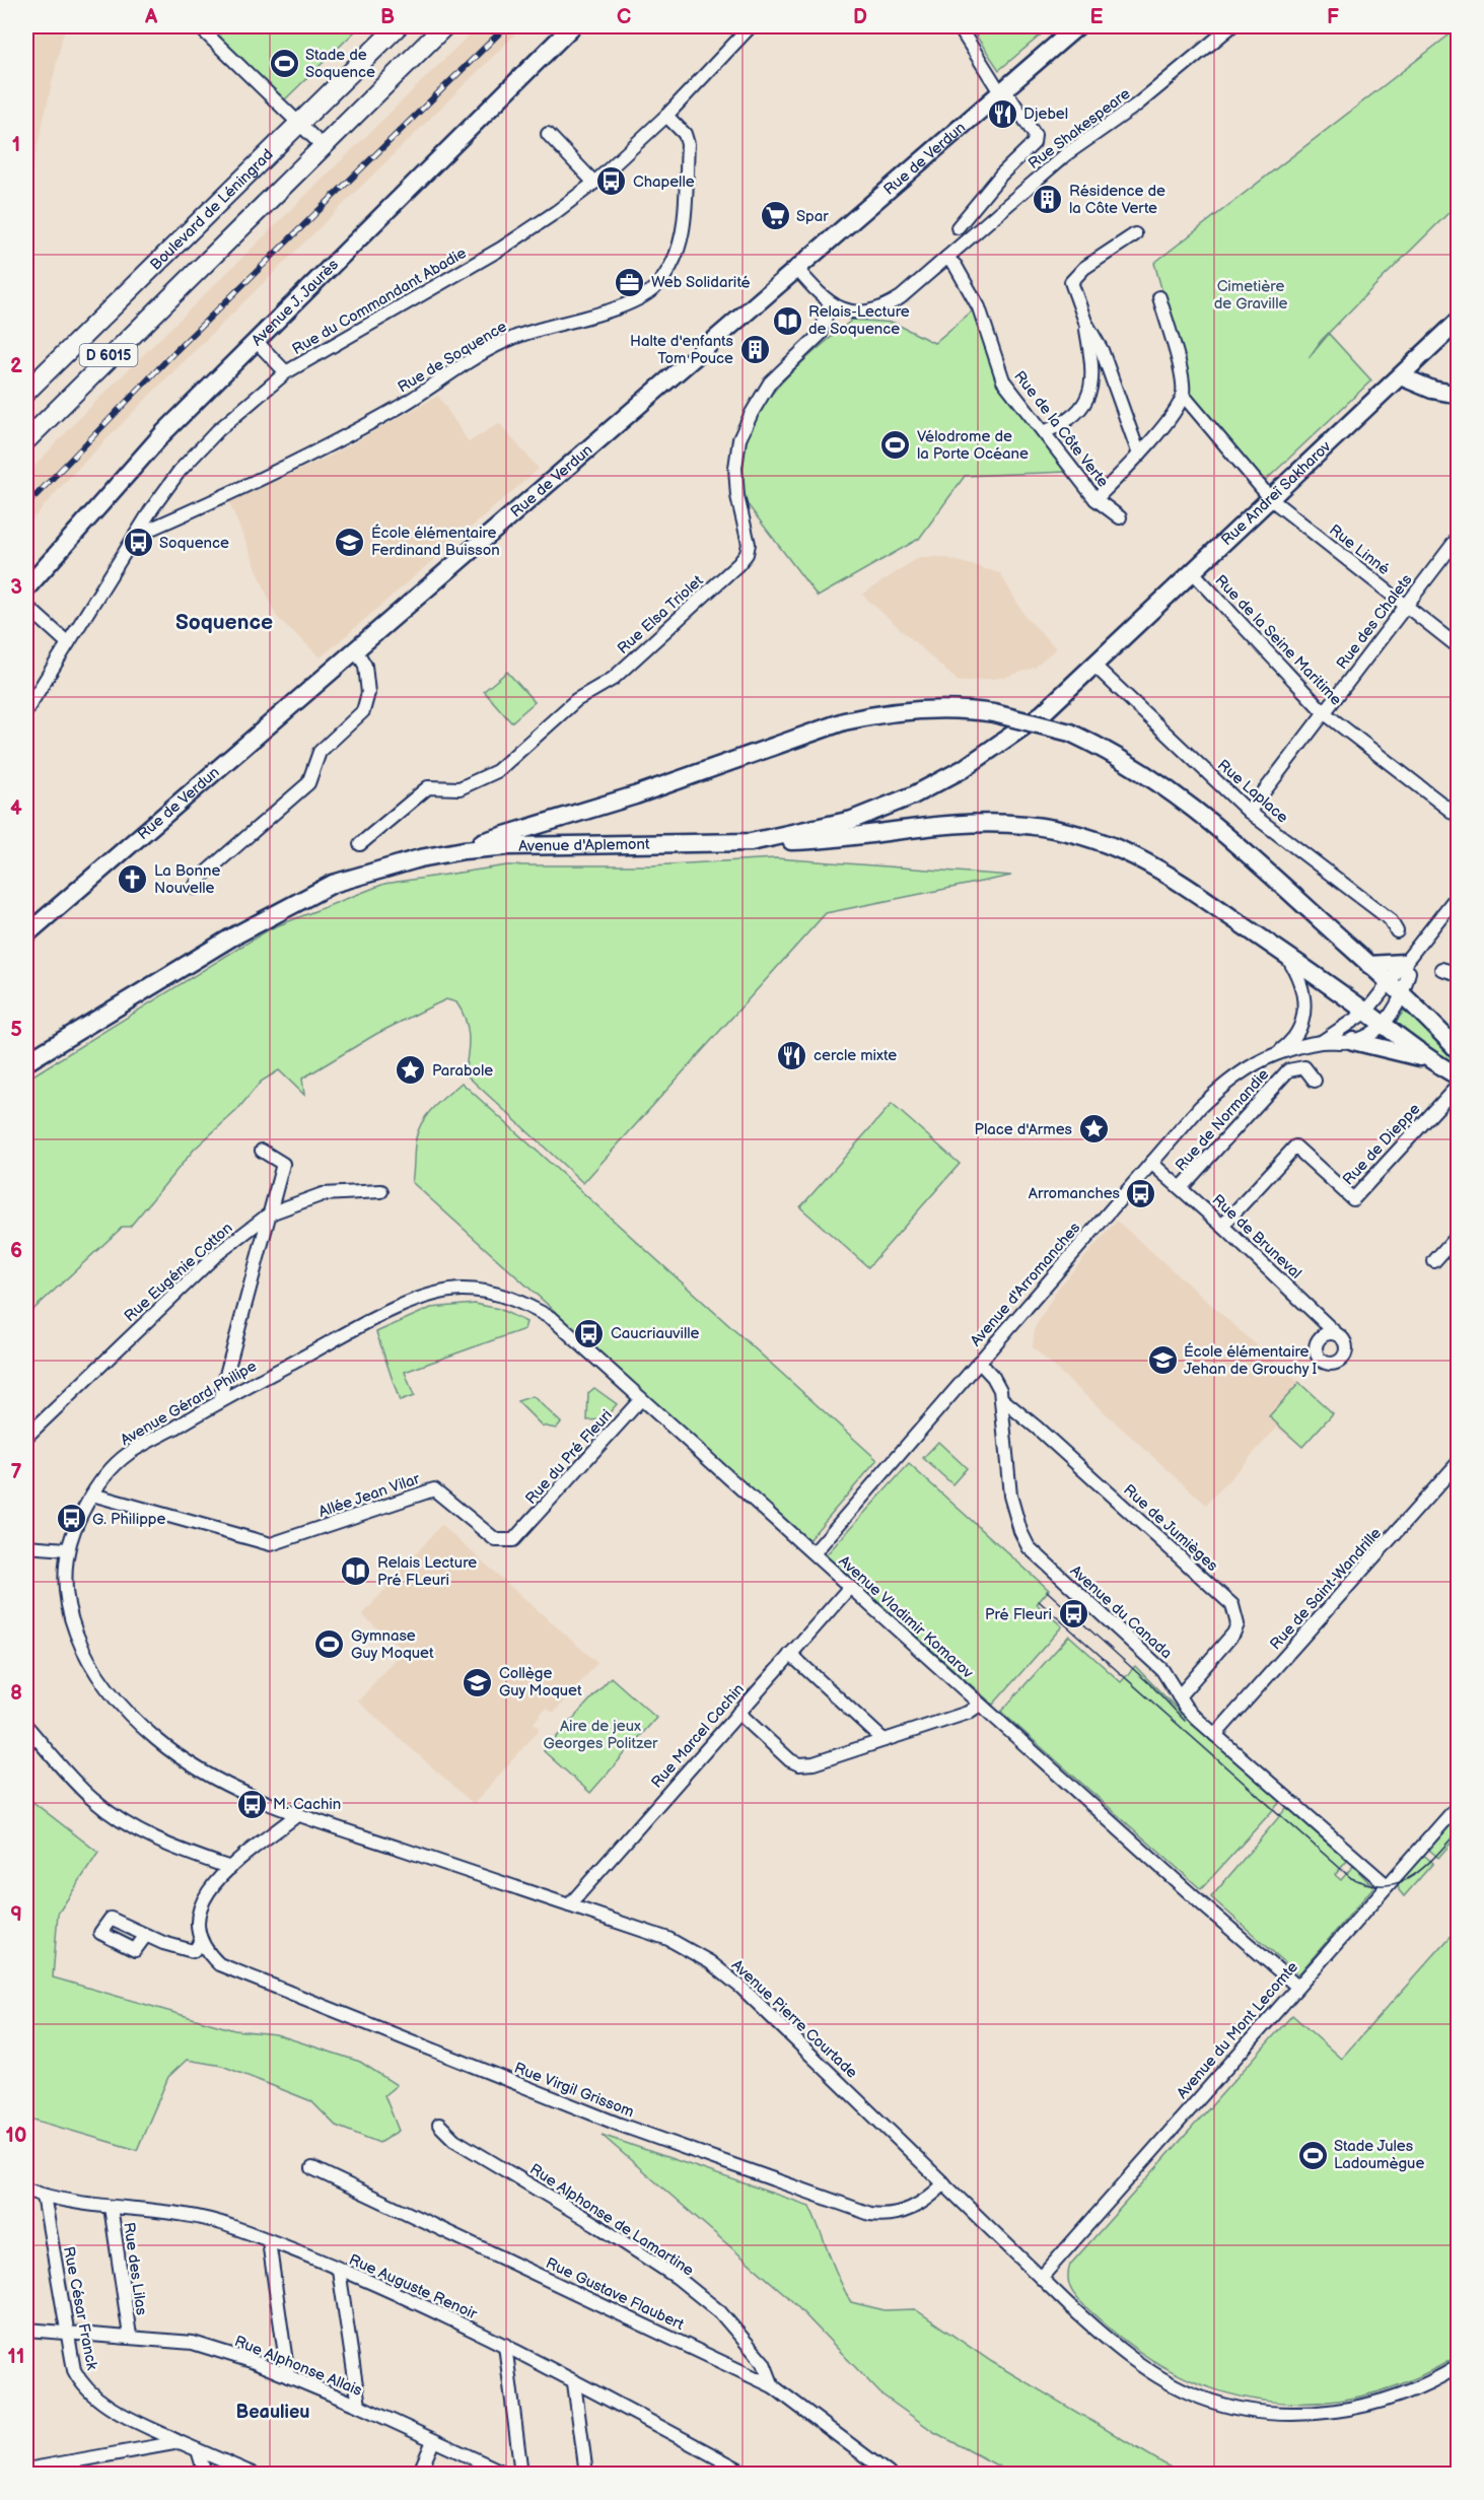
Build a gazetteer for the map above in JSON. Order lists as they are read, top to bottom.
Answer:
{
  "streets": {
    "main road": ["Boulevard de Léningrad", "D 6015"],
    "street": [
      "Rue Shakespeare",
      "Rue de Verdun",
      "Rue du Commandant Abadie",
      "Avenue J. Jaurès",
      "Rue de Soquence",
      "Rue de la Côte Verte",
      "Rue Andreï Sakharov",
      "Rue Linné",
      "Rue Elsa Triolet",
      "Rue des Chalets",
      "Rue de la Seine Maritime",
      "Rue Laplace",
      "Avenue d'Aplemont",
      "Rue de Normandie",
      "Rue de Dieppe",
      "Rue de Bruneval",
      "Rue Eugénie Cotton",
      "Avenue d'Arromanches",
      "Avenue Gérard Philipe",
      "Rue du Pré Fleuri",
      "Allée Jean Vilar",
      "Rue de Jumièges",
      "Rue de Saint-Wandrille",
      "Avenue du Canada",
      "Avenue Vladimir Komarov",
      "Rue Marcel Cachin",
      "Avenue Pierre Courtade",
      "Avenue du Mont Lecomte",
      "Rue Virgil Grissom",
      "Rue Alphonse de Lamartine",
      "Rue des Lilas",
      "Rue Auguste Renoir",
      "Rue Gustave Flaubert",
      "Rue César Franck",
      "Rue Alphonse Allais"
    ]
  },
  "crossings": [
    ["Rue Shakespeare", "Rue de la Côte Verte"],
    ["Rue du Commandant Abadie", "Rue de Soquence"],
    ["Rue Andreï Sakharov", "Rue Linné"],
    ["Rue Andreï Sakharov", "Rue de la Seine Maritime"],
    ["Rue Andreï Sakharov", "Rue Laplace"],
    ["Rue Andreï Sakharov", "Avenue d'Aplemont"],
    ["Rue Linné", "Rue des Chalets"],
    ["Rue des Chalets", "Rue de la Seine Maritime"],
    ["Rue des Chalets", "Rue Laplace"],
    ["Rue Laplace", "Avenue d'Aplemont"],
    ["Rue de Normandie", "Rue de Bruneval"],
    ["Rue de Dieppe", "Rue de Bruneval"],
    ["Rue de Bruneval", "Avenue d'Arromanches"],
    ["Avenue d'Arromanches", "Avenue du Canada"],
    ["Avenue d'Arromanches", "Avenue Vladimir Komarov"],
    ["Avenue Gérard Philipe", "Allée Jean Vilar"],
    ["Avenue Gérard Philipe", "Avenue Vladimir Komarov"],
    ["Avenue Gérard Philipe", "Avenue Pierre Courtade"],
    ["Rue du Pré Fleuri", "Allée Jean Vilar"],
    ["Rue du Pré Fleuri", "Avenue Vladimir Komarov"],
    ["Rue de Jumièges", "Avenue du Canada"],
    ["Rue de Saint-Wandrille", "Avenue du Canada"],
    ["Avenue du Canada", "Avenue du Mont Lecomte"],
    ["Avenue Vladimir Komarov", "Rue Marcel Cachin"],
    ["Avenue Vladimir Komarov", "Avenue du Mont Lecomte"],
    ["Rue Marcel Cachin", "Avenue Pierre Courtade"],
    ["Avenue Pierre Courtade", "Avenue du Mont Lecomte"],
    ["Avenue Pierre Courtade", "Rue Virgil Grissom"],
    ["Rue Alphonse de Lamartine", "Rue Gustave Flaubert"],
    ["Rue des Lilas", "Rue Auguste Renoir"],
    ["Rue des Lilas", "Rue Alphonse Allais"],
    ["Rue Auguste Renoir", "Rue César Franck"],
    ["Rue César Franck", "Rue Alphonse Allais"]
  ],
  "districts": ["Soquence", "Beaulieu"],
  "parks": ["Cimetière de Graville", "Aire de jeux Georges Politzer"],
  "places": {
    "sports": [
      "Stade de Soquence",
      "Vélodrome de la Porte Océane",
      "Gymnase Guy Moquet",
      "Stade Jules Ladoumègue"
    ],
    "restaurant": ["Djebel", "cercle mixte"],
    "bus stop": [
      "Chapelle",
      "Soquence",
      "Arromanches",
      "Caucriauville",
      "G. Philippe",
      "Pré Fleuri",
      "M. Cachin"
    ],
    "building": ["Résidence de la Côte Verte", "Halte d'enfants Tom Pouce"],
    "supermarket": ["Spar"],
    "office": ["Web Solidarité"],
    "library": ["Relais-Lecture de Soquence", "Relais Lecture Pré FLeuri"],
    "school or university": ["École élémentaire Ferdinand Buisson", "École élémentaire Jehan de Grouchy I", "Collège Guy Moquet"],
    "church": ["La Bonne Nouvelle"],
    "place": ["Parabole", "Place d'Armes"]
  },
  "grid": {
    "columns": [
      "A",
      "B",
      "C",
      "D",
      "E",
      "F"
    ],
    "rows": [
      "1",
      "2",
      "3",
      "4",
      "5",
      "6",
      "7",
      "8",
      "9",
      "10",
      "11"
    ]
  }
}
